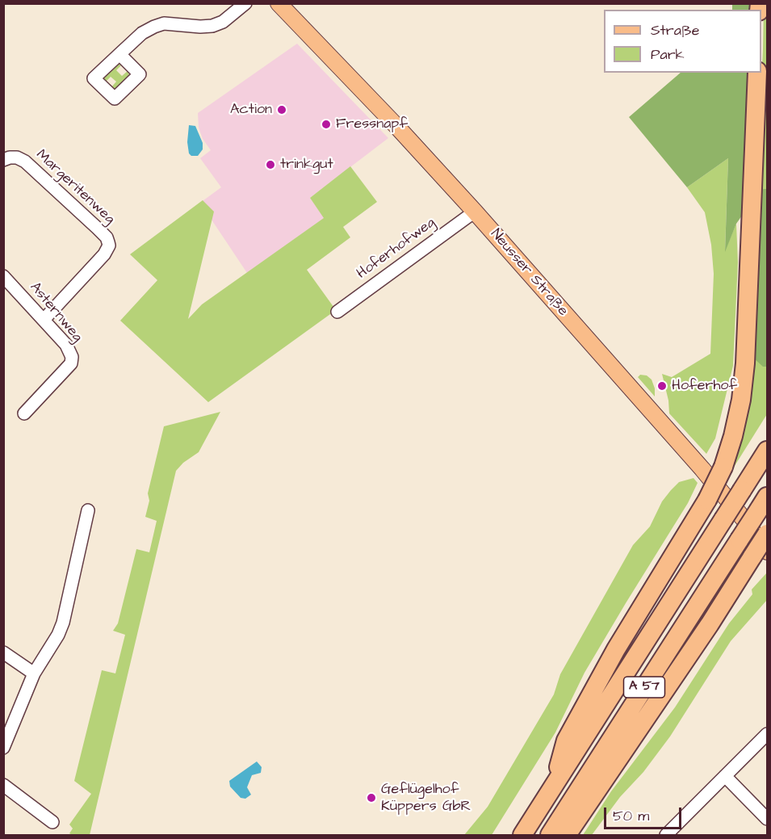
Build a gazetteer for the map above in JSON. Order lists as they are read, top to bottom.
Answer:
{
  "streets": {
    "highway": ["A 57"],
    "main road": ["Neusser Straße"],
    "street": ["Margeritenweg", "Hoferhofweg", "Asternweg"]
  },
  "crossings": [
    ["Margeritenweg", "Asternweg"],
    ["Hoferhofweg", "Neusser Straße"]
  ],
  "places": [
    "Action",
    "Fressnapf",
    "trinkgut",
    "Hoferhof",
    "Geflügelhof Küppers GbR"
  ],
  "legend": ["Straße", "Park"],
  "scale_bar": "50 m"
}
